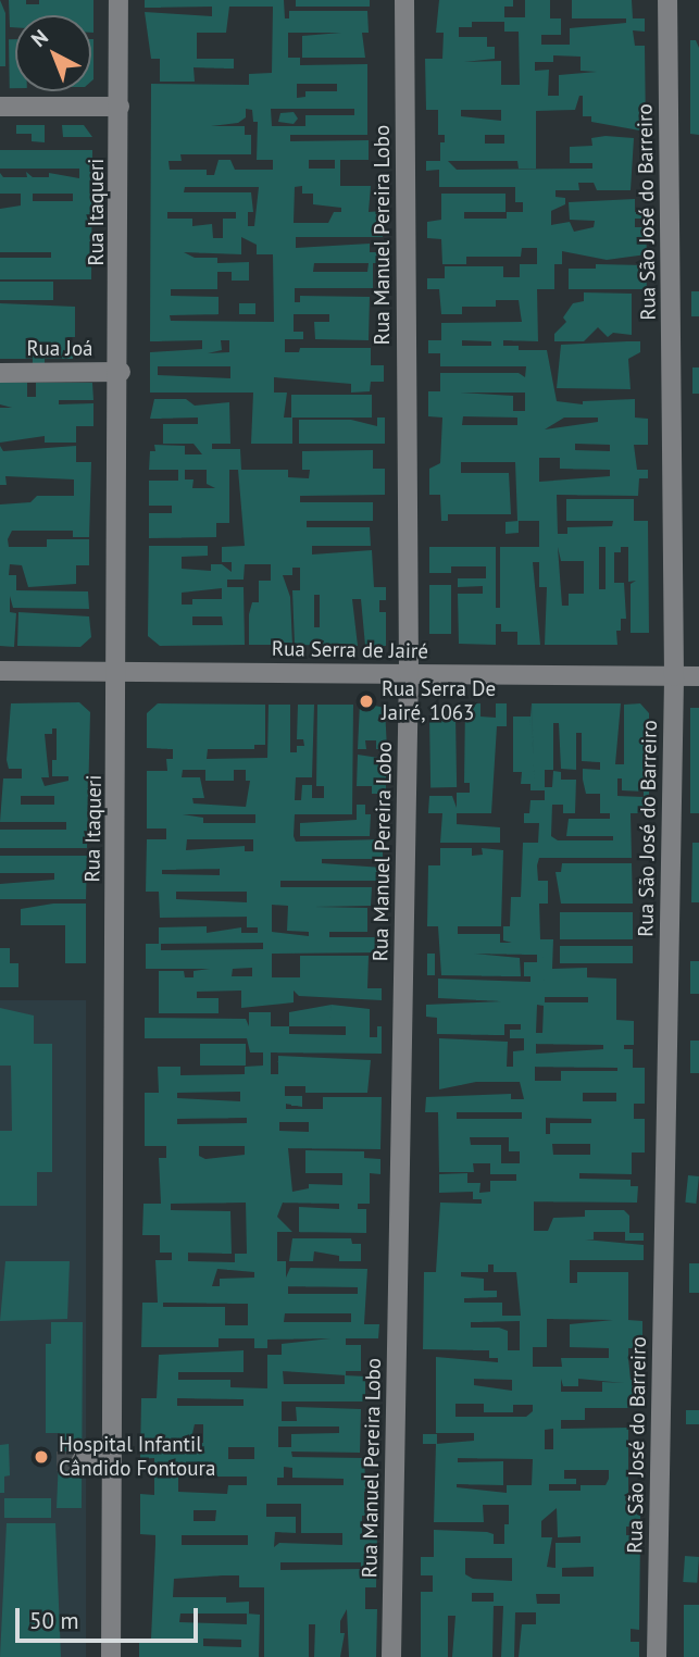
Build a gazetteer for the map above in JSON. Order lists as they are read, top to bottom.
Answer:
{
  "streets": {
    "street": [
      "Rua Itaqueri",
      "Rua São José do Barreiro",
      "Rua Manuel Pereira Lobo",
      "Rua Joá",
      "Rua Serra de Jairé"
    ]
  },
  "crossings": [
    ["Rua Itaqueri", "Rua Joá"],
    ["Rua Itaqueri", "Rua Serra de Jairé"],
    ["Rua São José do Barreiro", "Rua Serra de Jairé"],
    ["Rua Manuel Pereira Lobo", "Rua Serra de Jairé"]
  ],
  "places": ["Rua Serra De Jairé, 1063", "Hospital Infantil Cândido Fontoura"],
  "scale_bar": "50 m",
  "north": "top left"
}
